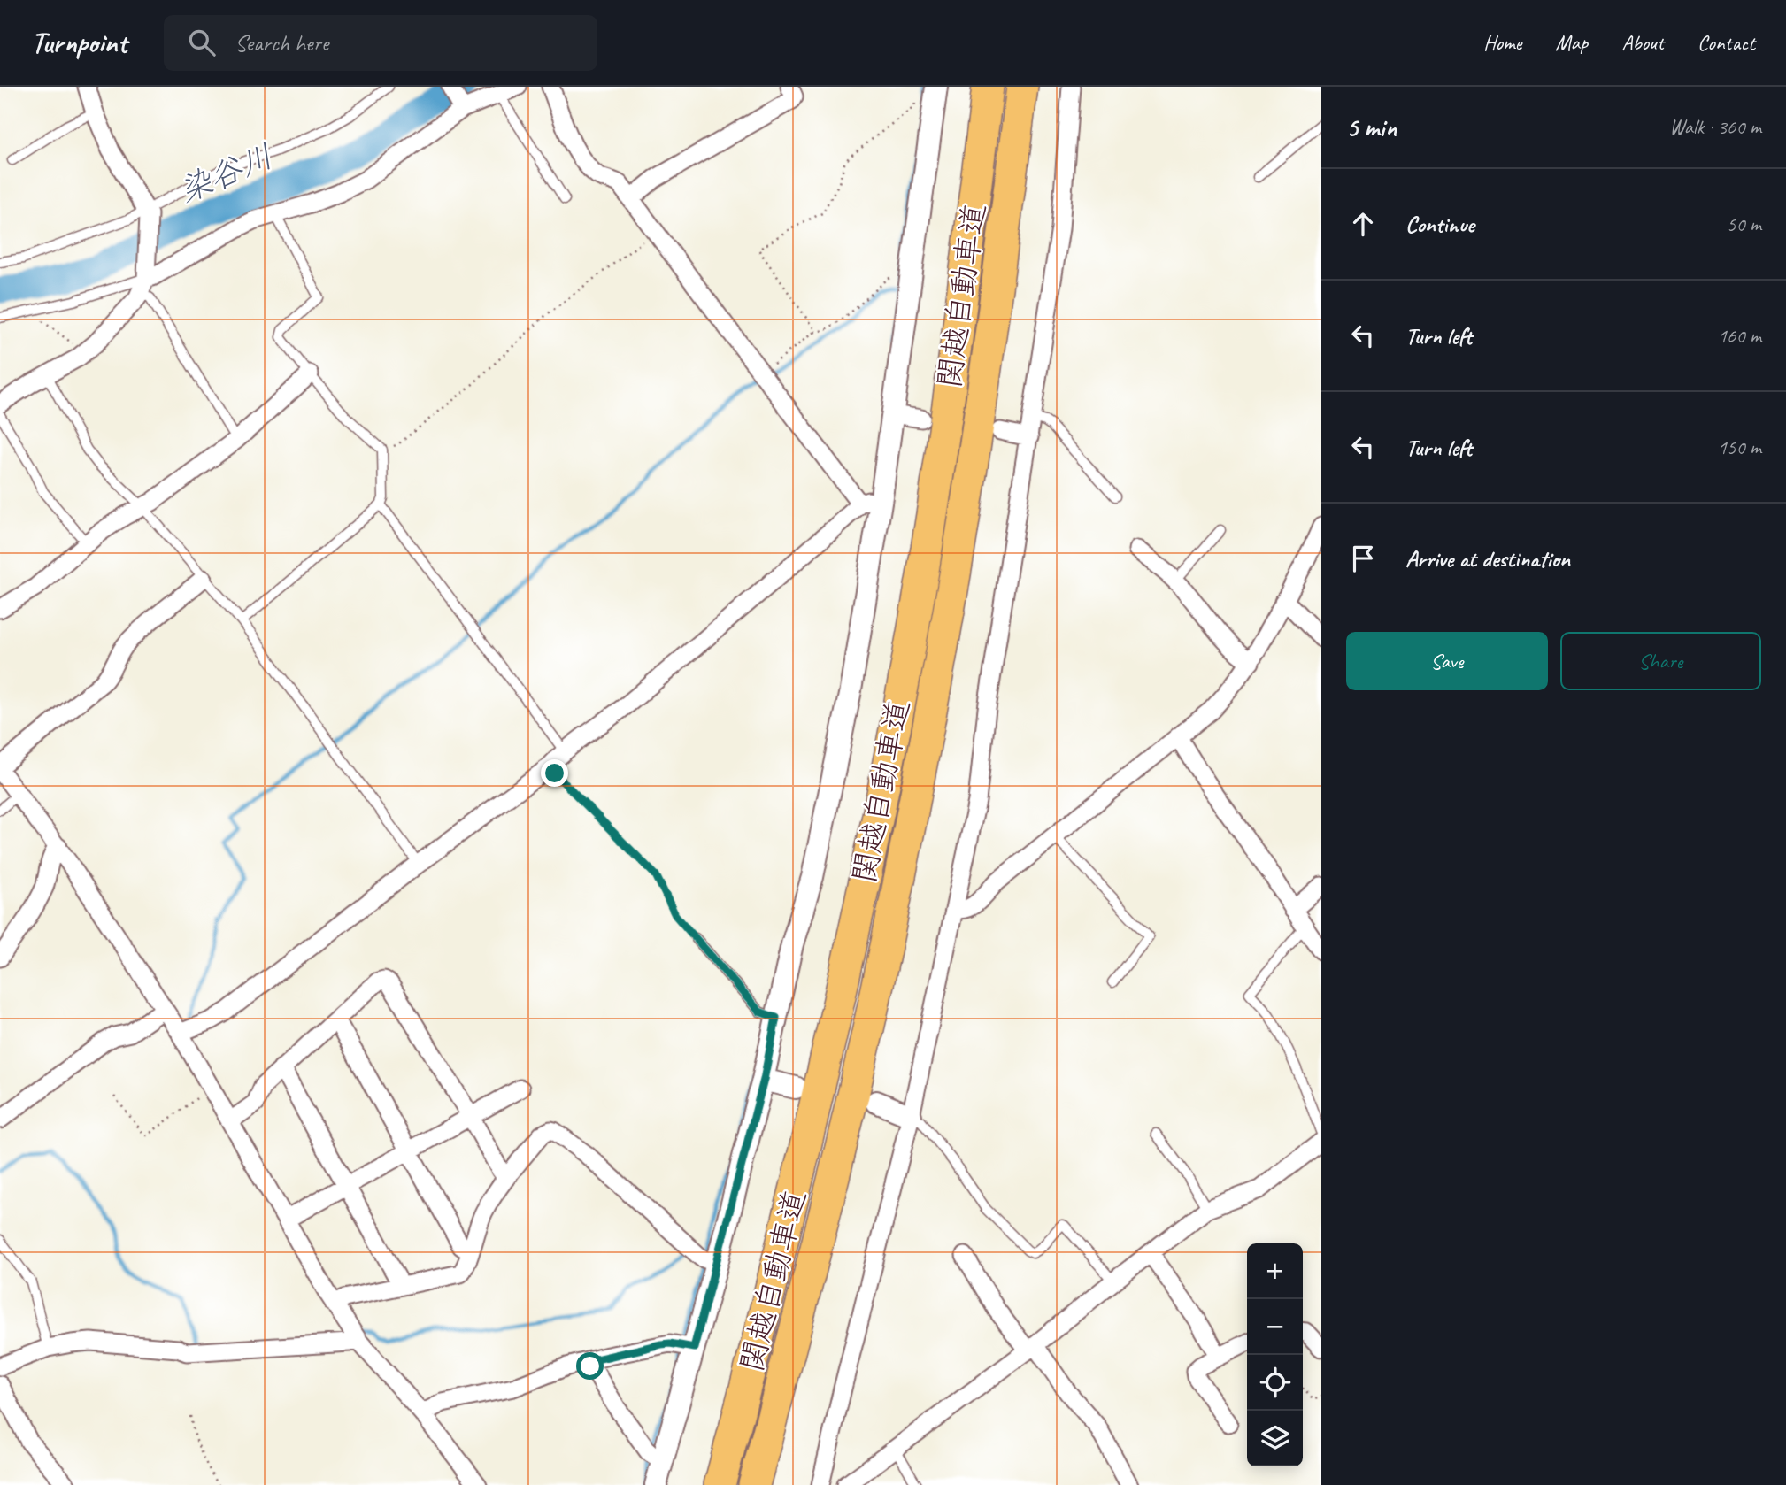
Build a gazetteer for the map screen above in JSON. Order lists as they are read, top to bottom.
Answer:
{
  "streets": {
    "highway": ["関越自動車道"]
  },
  "water": ["染谷川"],
  "page": {
    "header": "Turnpoint",
    "search": "Search here",
    "nav": [
      "Home",
      "Map",
      "About",
      "Contact"
    ],
    "heading": ["5 min", "Walk · 360 m"],
    "list": [
      ["Continue", "50 m"],
      ["Turn left", "160 m"],
      ["Turn left", "150 m"],
      "Arrive at destination"
    ],
    "buttons": ["Save", "Share"],
    "map_buttons": ["+", "−"]
  }
}
